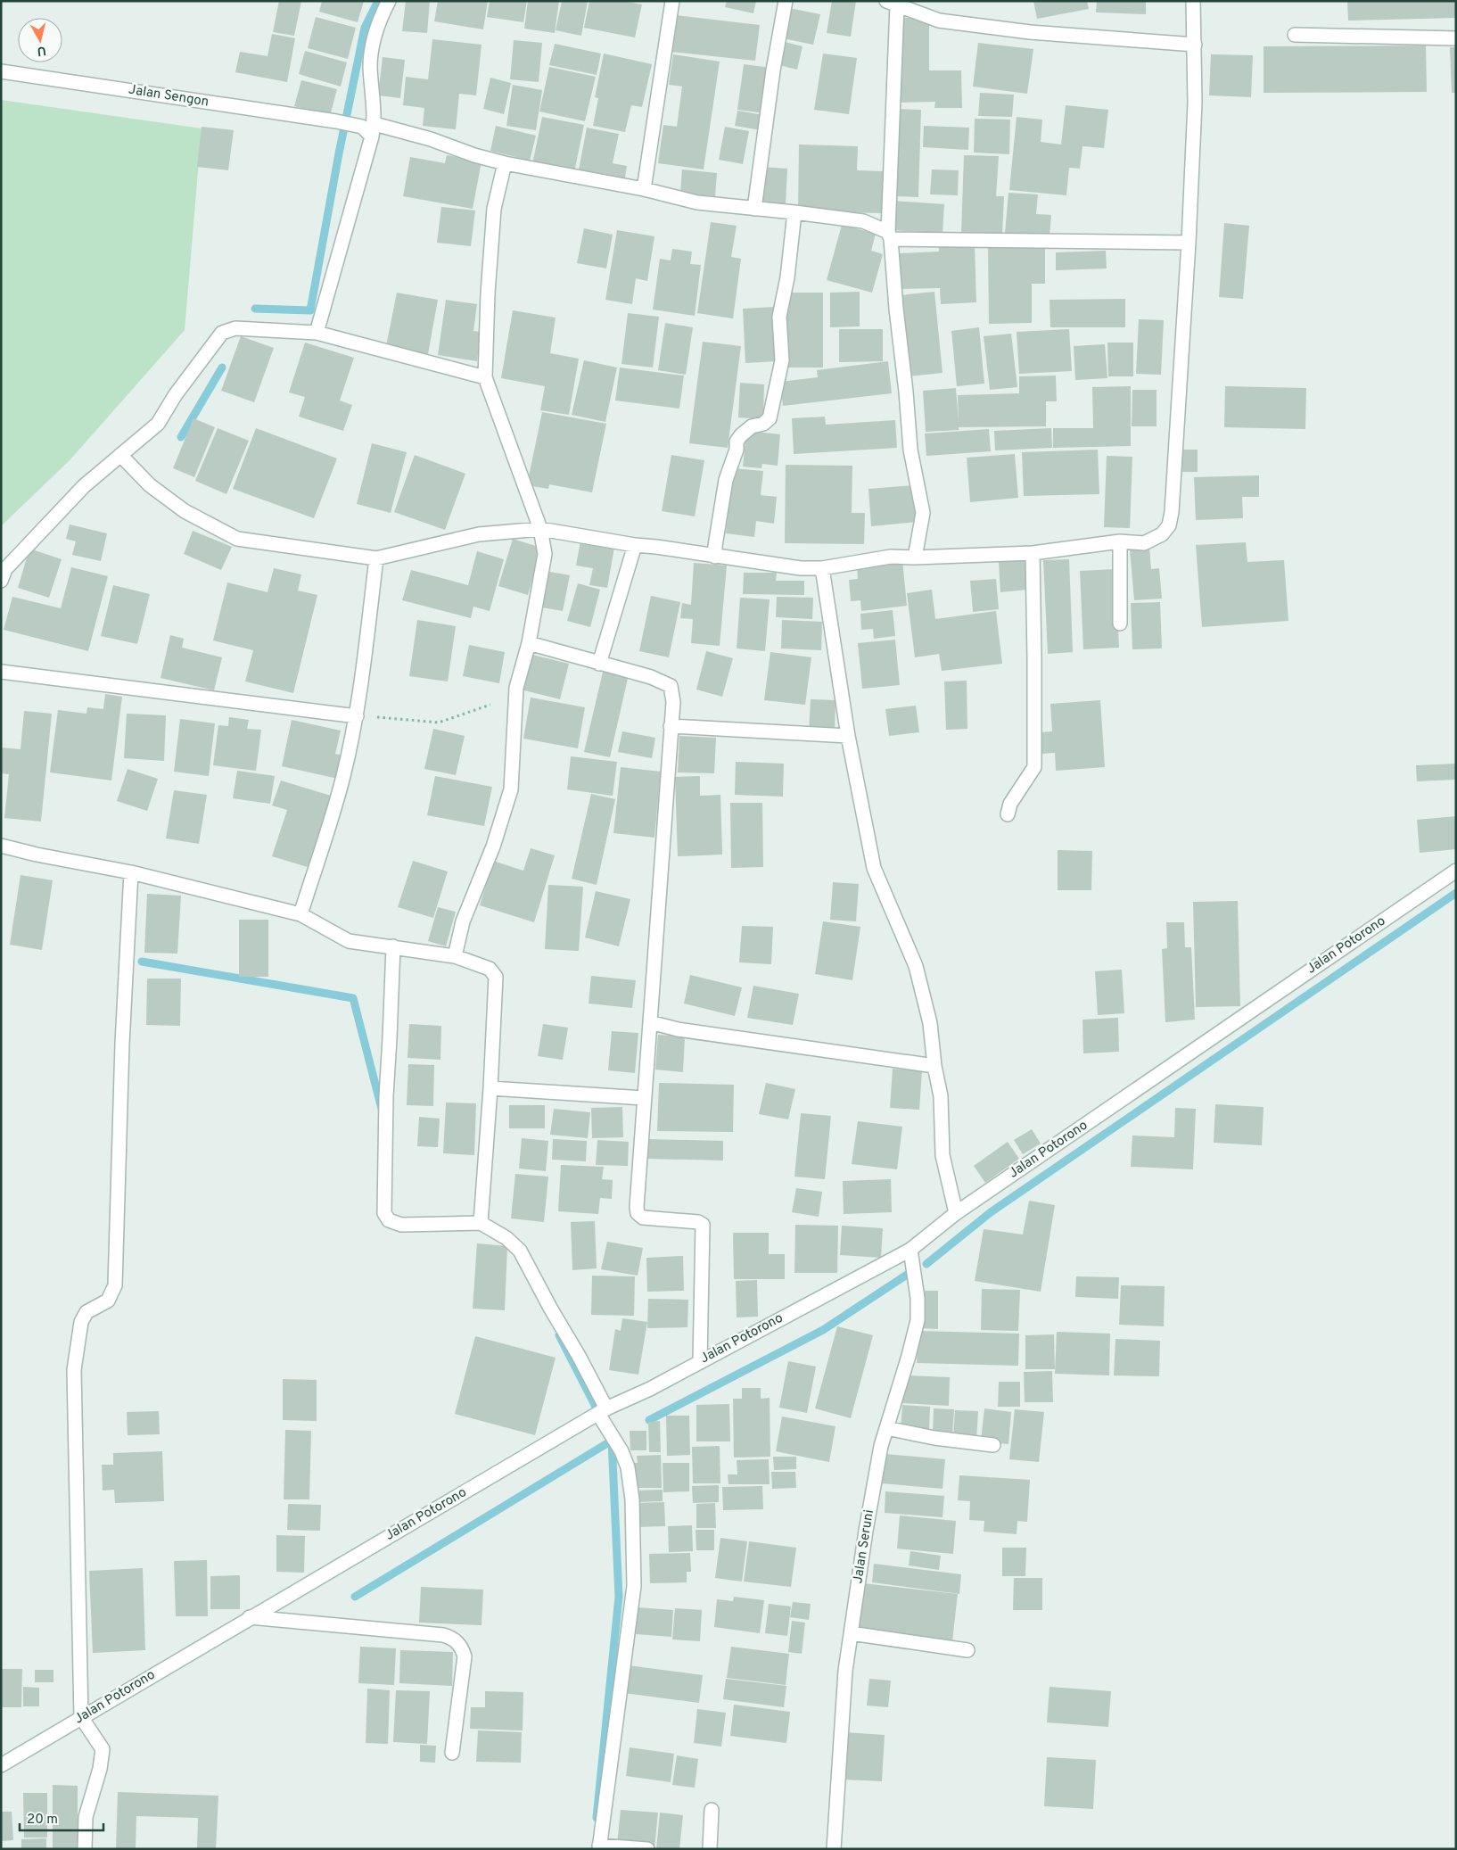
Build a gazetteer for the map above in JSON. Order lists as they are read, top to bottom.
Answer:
{
  "streets": {
    "street": ["Jalan Sengon", "Jalan Potorono", "Jalan Seruni"]
  },
  "crossings": [
    ["Jalan Potorono", "Jalan Seruni"]
  ],
  "scale_bar": "20 m",
  "north": "bottom"
}
